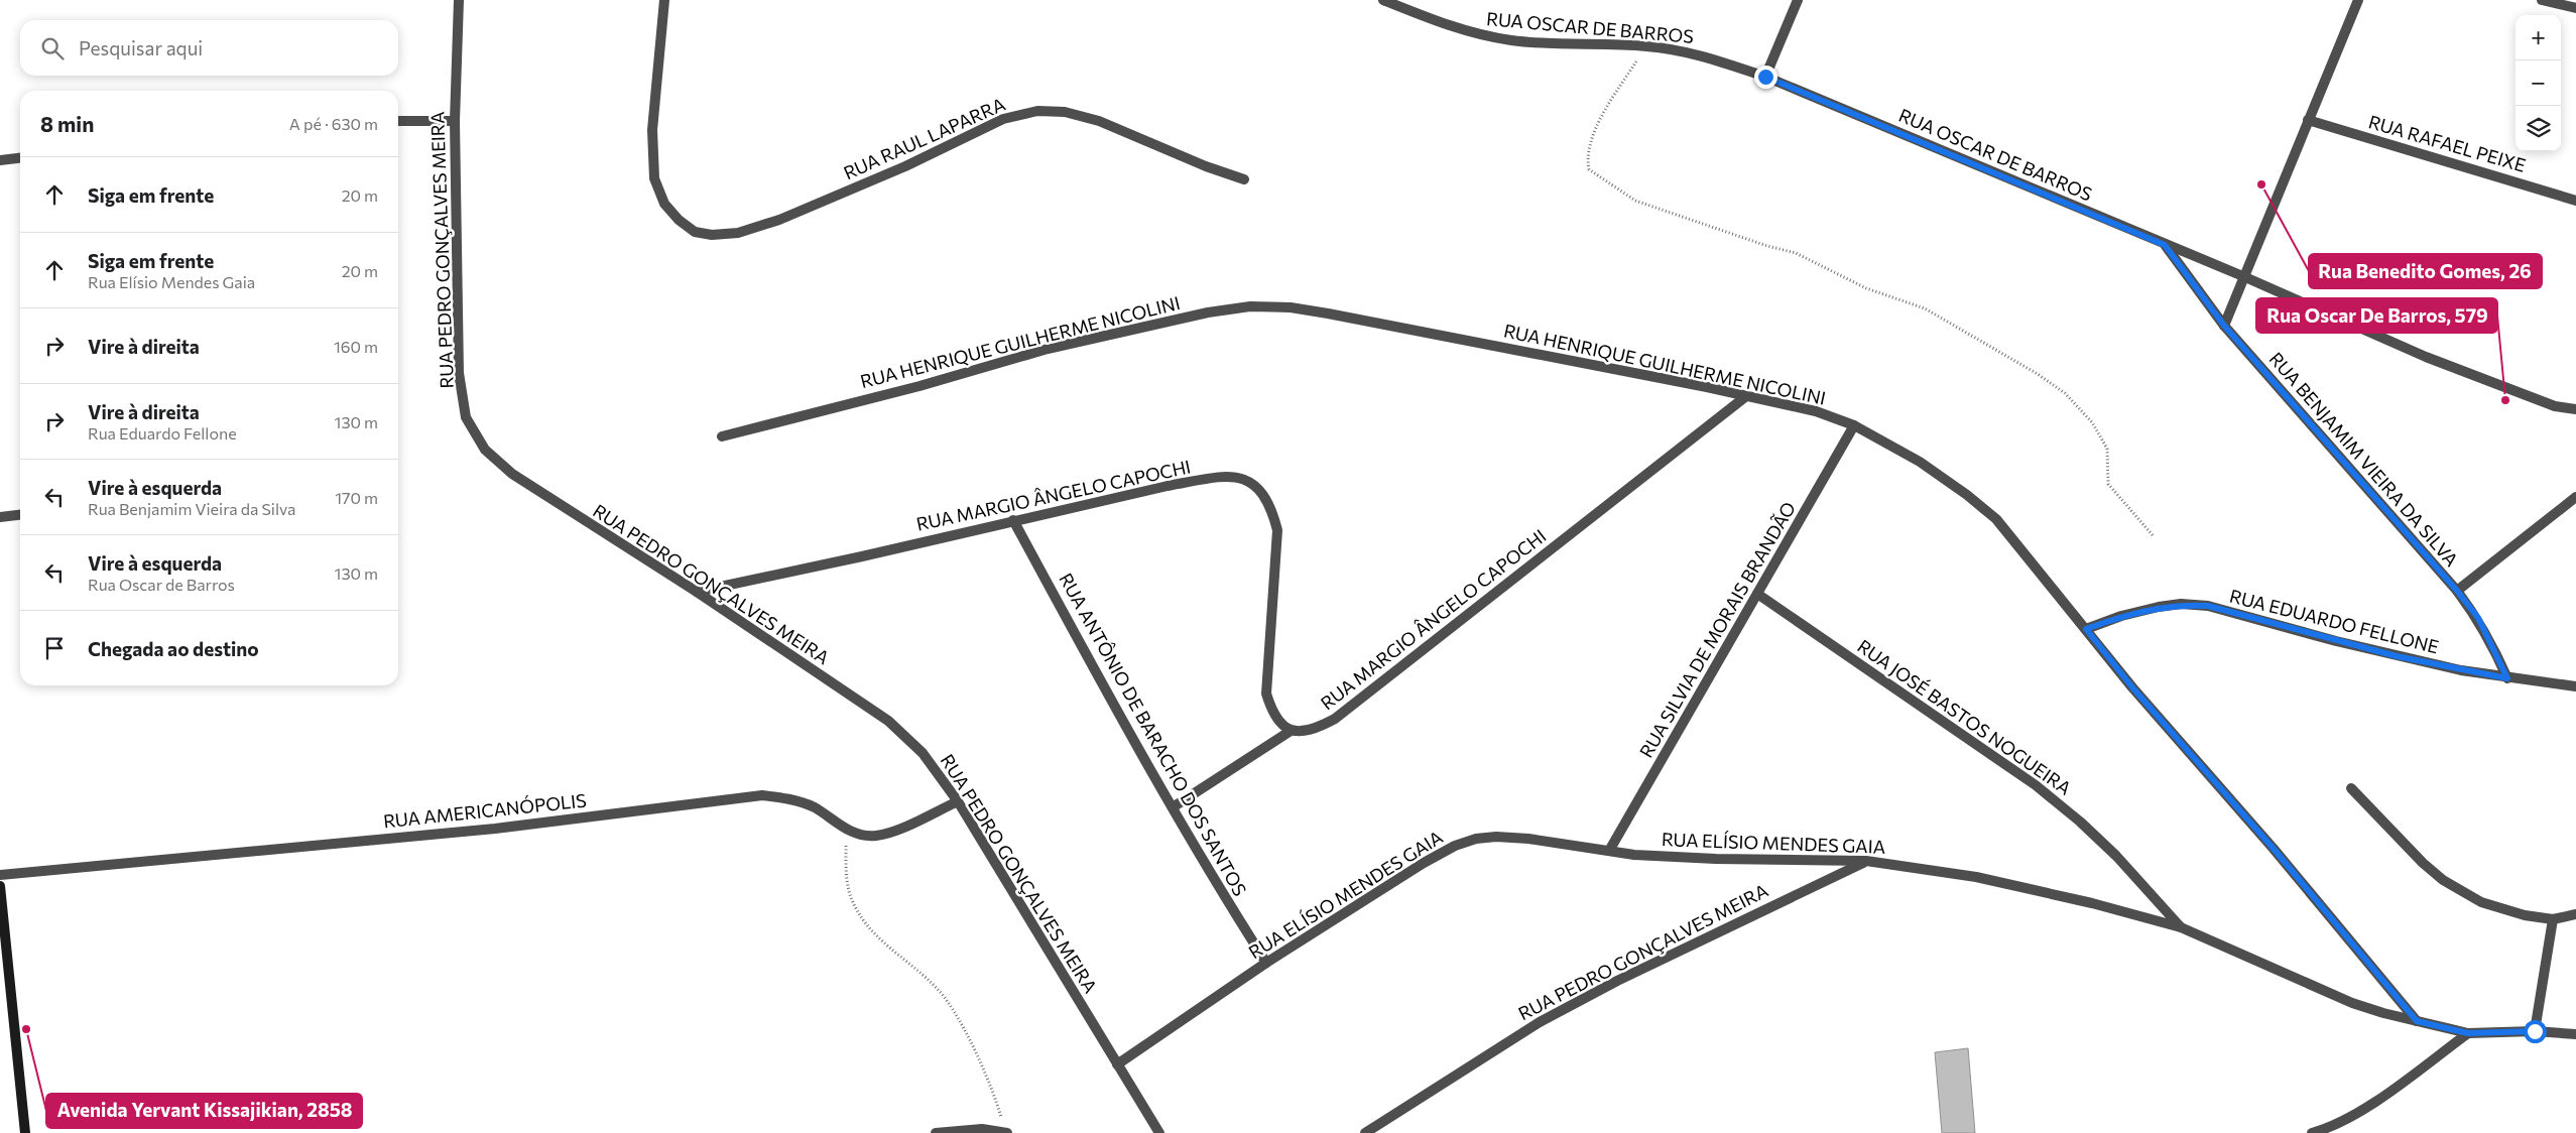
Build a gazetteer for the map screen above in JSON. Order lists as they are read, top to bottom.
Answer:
{
  "streets": {
    "street": [
      "RUA OSCAR DE BARROS",
      "RUA RAUL LAPARRA",
      "RUA RAFAEL PEIXE",
      "RUA PEDRO GONÇALVES MEIRA",
      "RUA HENRIQUE GUILHERME NICOLINI",
      "RUA BENJAMIM VIEIRA DA SILVA",
      "RUA MARGIO ÂNGELO CAPOCHI",
      "RUA EDUARDO FELLONE",
      "RUA SILVIA DE MORAIS BRANDÃO",
      "RUA JOSÉ BASTOS NOGUEIRA",
      "RUA ANTÔNIO DE BARACHO DOS SANTOS",
      "RUA AMERICANÓPOLIS",
      "RUA ELÍSIO MENDES GAIA"
    ]
  },
  "crossings": [
    ["RUA OSCAR DE BARROS", "RUA BENJAMIM VIEIRA DA SILVA"],
    ["RUA PEDRO GONÇALVES MEIRA", "RUA MARGIO ÂNGELO CAPOCHI"],
    ["RUA PEDRO GONÇALVES MEIRA", "RUA AMERICANÓPOLIS"],
    ["RUA PEDRO GONÇALVES MEIRA", "RUA ELÍSIO MENDES GAIA"],
    ["RUA HENRIQUE GUILHERME NICOLINI", "RUA MARGIO ÂNGELO CAPOCHI"],
    ["RUA HENRIQUE GUILHERME NICOLINI", "RUA EDUARDO FELLONE"],
    ["RUA HENRIQUE GUILHERME NICOLINI", "RUA SILVIA DE MORAIS BRANDÃO"],
    ["RUA HENRIQUE GUILHERME NICOLINI", "RUA ELÍSIO MENDES GAIA"],
    ["RUA BENJAMIM VIEIRA DA SILVA", "RUA EDUARDO FELLONE"],
    ["RUA MARGIO ÂNGELO CAPOCHI", "RUA ANTÔNIO DE BARACHO DOS SANTOS"],
    ["RUA SILVIA DE MORAIS BRANDÃO", "RUA JOSÉ BASTOS NOGUEIRA"],
    ["RUA SILVIA DE MORAIS BRANDÃO", "RUA ELÍSIO MENDES GAIA"],
    ["RUA JOSÉ BASTOS NOGUEIRA", "RUA ELÍSIO MENDES GAIA"],
    ["RUA ANTÔNIO DE BARACHO DOS SANTOS", "RUA ELÍSIO MENDES GAIA"]
  ],
  "places": ["Rua Benedito Gomes, 26", "Rua Oscar De Barros, 579", "Avenida Yervant Kissajikian, 2858"],
  "page": {
    "map_buttons": ["+", "−"],
    "search": "Pesquisar aqui",
    "heading": ["8 min", "A pé · 630 m"],
    "list": [
      ["Siga em frente", "20 m"],
      ["Siga em frente", "Rua Elísio Mendes Gaia", "20 m"],
      ["Vire à direita", "160 m"],
      ["Vire à direita", "Rua Eduardo Fellone", "130 m"],
      ["Vire à esquerda", "Rua Benjamim Vieira da Silva", "170 m"],
      ["Vire à esquerda", "Rua Oscar de Barros", "130 m"],
      "Chegada ao destino"
    ]
  }
}
